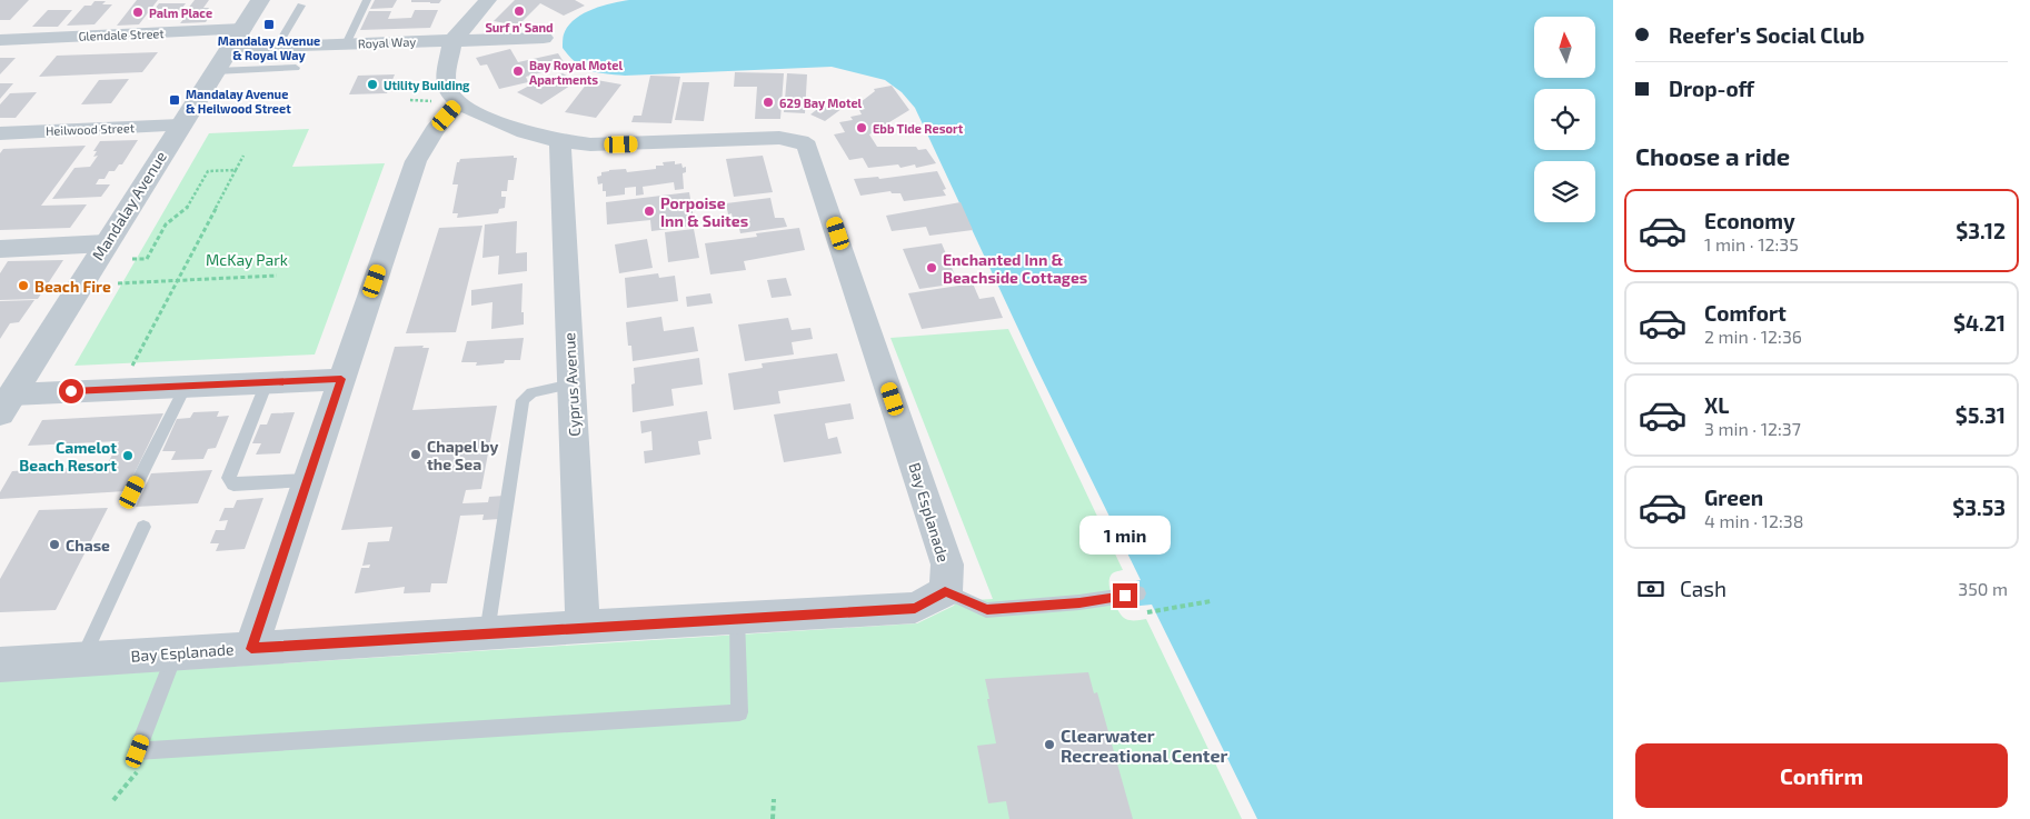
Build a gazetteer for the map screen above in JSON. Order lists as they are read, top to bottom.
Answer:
{
  "streets": {
    "street": [
      "Glendale Street",
      "Royal Way",
      "Heilwood Street",
      "Mandalay Avenue",
      "Cyprus Avenue",
      "Bay Esplanade"
    ]
  },
  "crossings": [
    ["Glendale Street", "Royal Way"],
    ["Glendale Street", "Mandalay Avenue"],
    ["Royal Way", "Mandalay Avenue"],
    ["Royal Way", "Bay Esplanade"],
    ["Heilwood Street", "Mandalay Avenue"],
    ["Cyprus Avenue", "Bay Esplanade"]
  ],
  "parks": ["McKay Park"],
  "places": {
    "other": [
      "Surf n' Sand",
      "Palm Place",
      "Bay Royal Motel Apartments",
      "Utility Building",
      "629 Bay Motel",
      "Ebb Tide Resort",
      "Porpoise Inn & Suites",
      "Enchanted Inn & Beachside Cottages",
      "Beach Fire",
      "Chapel by the Sea",
      "Camelot Beach Resort",
      "Chase",
      "Clearwater Recreational Center"
    ],
    "transit": ["Mandalay Avenue & Royal Way", "Mandalay Avenue & Heilwood Street"]
  },
  "north": "top",
  "page": {
    "banner": ["Reefer's Social Club", "Drop-off"],
    "heading": "Choose a ride",
    "list": [
      {
        "name": "Economy",
        "note": "1 min · 12:35",
        "value": "$3.12"
      },
      {
        "name": "Comfort",
        "note": "2 min · 12:36",
        "value": "$4.21"
      },
      {
        "name": "XL",
        "note": "3 min · 12:37",
        "value": "$5.31"
      },
      {
        "name": "Green",
        "note": "4 min · 12:38",
        "value": "$3.53"
      }
    ],
    "bubble": "1 min",
    "pay": ["Cash", "350 m"],
    "buttons": "Confirm"
  }
}
